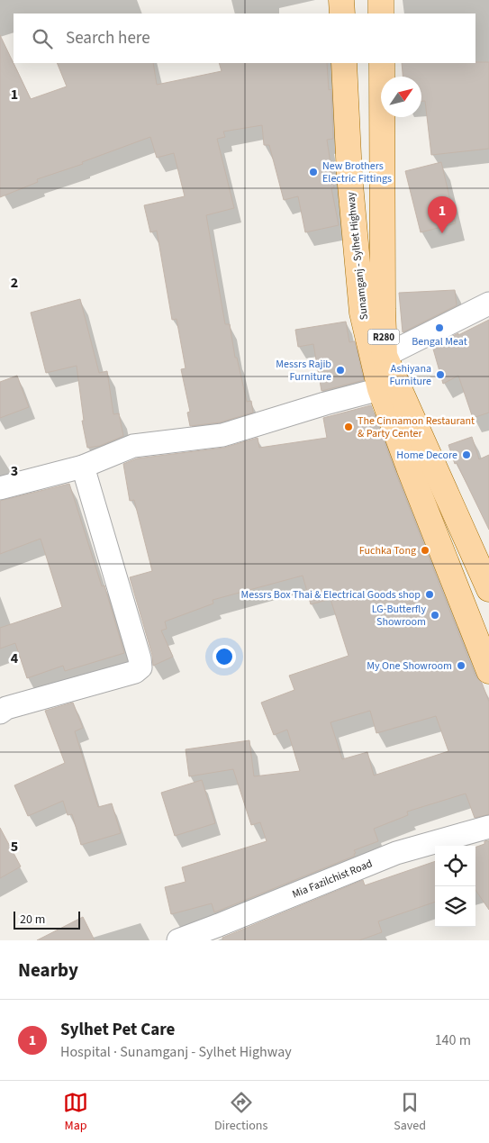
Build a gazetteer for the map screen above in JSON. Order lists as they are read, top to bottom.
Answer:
{
  "streets": {
    "main road": ["Sunamganj - Sylhet Highway", "R280"],
    "street": ["Mia Fazilchist Road"]
  },
  "places": [
    "New Brothers Electric Fittings",
    "Bengal Meat",
    "Messrs Rajib Furniture",
    "Ashiyana Furniture",
    "The Cinnamon Restaurant & Party Center",
    "Home Decore",
    "Fuchka Tong",
    "Messrs Box Thai & Electrical Goods shop",
    "LG-Butterfly Showroom",
    "My One Showroom"
  ],
  "scale_bar": "20 m",
  "north": "top right",
  "page": {
    "search": "Search here",
    "pins": "1",
    "scale": "20 m",
    "heading": "Nearby",
    "list": [
      {
        "mark": "1",
        "name": "Sylhet Pet Care",
        "note": "Hospital · Sunamganj - Sylhet Highway",
        "value": "140 m"
      }
    ],
    "nav": ["Map", "Directions", "Saved"]
  },
  "grid": {
    "rows": [
      "1",
      "2",
      "3",
      "4",
      "5"
    ]
  }
}
